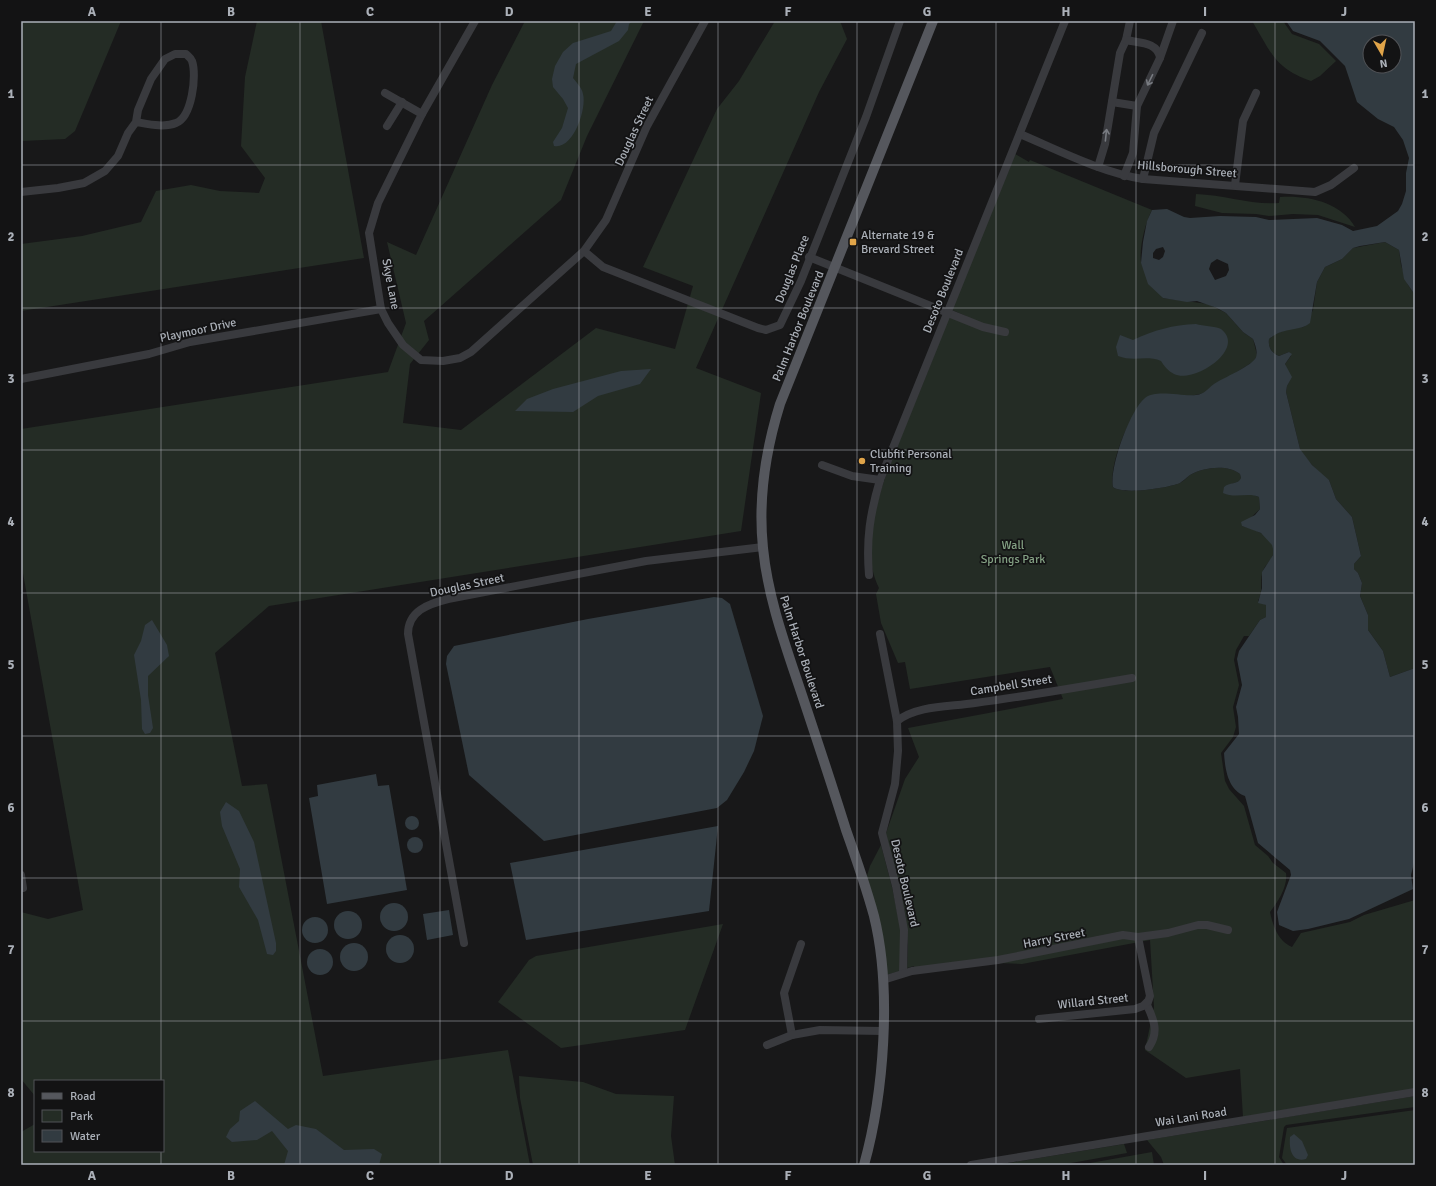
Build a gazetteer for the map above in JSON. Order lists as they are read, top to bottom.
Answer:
{
  "streets": {
    "main road": ["Palm Harbor Boulevard"],
    "street": [
      "Douglas Street",
      "Hillsborough Street",
      "Douglas Place",
      "Skye Lane",
      "Desoto Boulevard",
      "Playmoor Drive",
      "Campbell Street",
      "Harry Street",
      "Willard Street",
      "Wai Lani Road"
    ]
  },
  "crossings": [
    ["Douglas Street", "Douglas Place"],
    ["Douglas Street", "Skye Lane"],
    ["Douglas Street", "Palm Harbor Boulevard"],
    ["Hillsborough Street", "Desoto Boulevard"],
    ["Douglas Place", "Skye Lane"],
    ["Skye Lane", "Playmoor Drive"],
    ["Desoto Boulevard", "Campbell Street"],
    ["Desoto Boulevard", "Harry Street"],
    ["Palm Harbor Boulevard", "Harry Street"]
  ],
  "parks": ["Wall Springs Park"],
  "places": {
    "transit": ["Alternate 19 & Brevard Street"],
    "other": ["Clubfit Personal Training"]
  },
  "legend": ["Road", "Park", "Water"],
  "north": "bottom",
  "grid": {
    "columns": [
      "A",
      "B",
      "C",
      "D",
      "E",
      "F",
      "G",
      "H",
      "I",
      "J"
    ],
    "rows": [
      "1",
      "2",
      "3",
      "4",
      "5",
      "6",
      "7",
      "8"
    ]
  }
}
